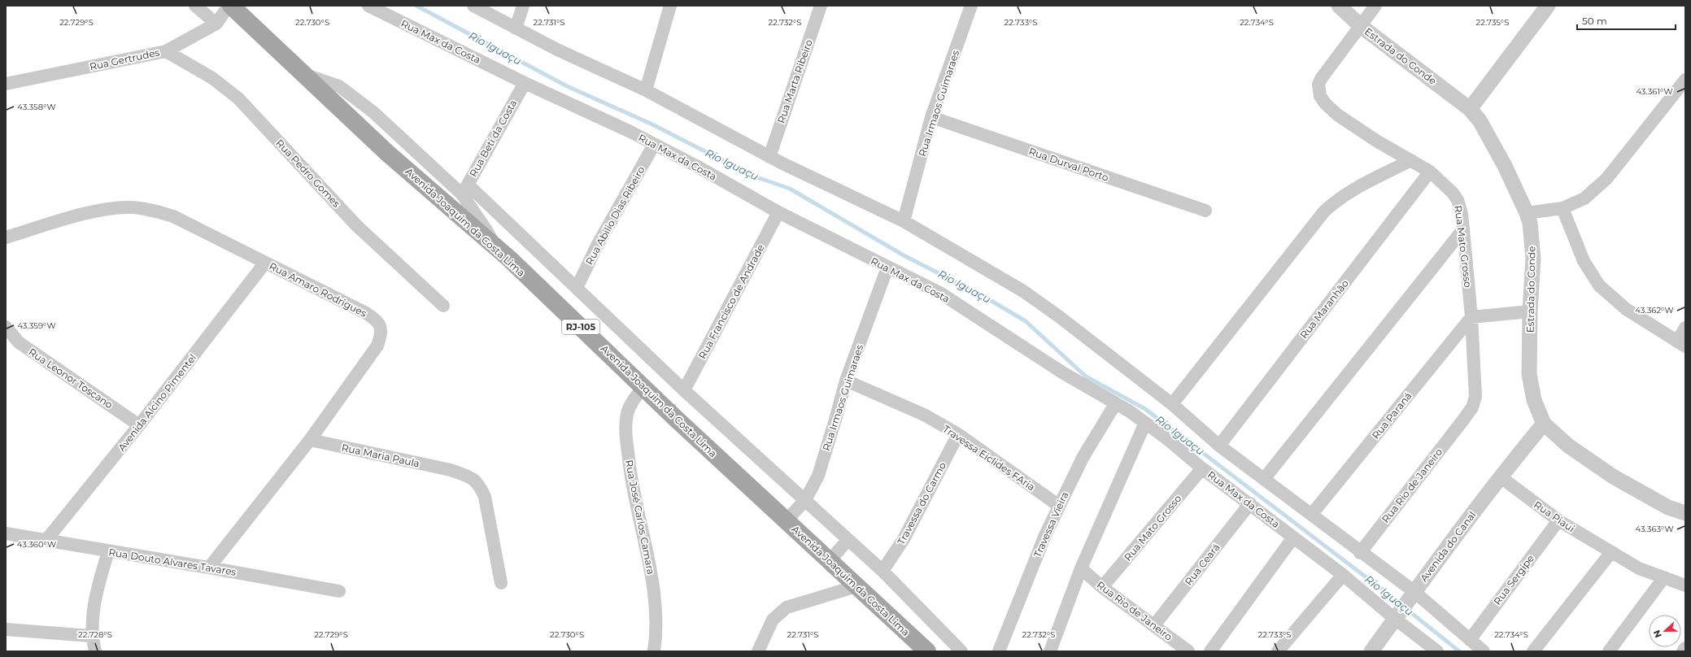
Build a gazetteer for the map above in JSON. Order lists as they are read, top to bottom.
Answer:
{
  "streets": {
    "main road": ["Avenida Joaquim da Costa Lima", "RJ-105"],
    "street": [
      "Rua Max da Costa",
      "Estrada do Conde",
      "Rua Gertrudes",
      "Rua Marta Ribeiro",
      "Rua Irmaos Guimaraes",
      "Rua Beti da Costa",
      "Rua Durval Porto",
      "Rua Pedro Gomes",
      "Rua Abilio Dias Ribeiro",
      "Rua Mato Grosso",
      "Rua Amaro Rodrigues",
      "Rua Francisco de Andrade",
      "Rua Maranhão",
      "Rua Leonor Toscano",
      "Avenida Alcino Pimentel",
      "Rua Paraná",
      "Rua Maria Paula",
      "Travessa Eiclides FAria",
      "Rua Rio de Janeiro",
      "Travessa do Carmo",
      "Rua Piaui",
      "Rua José Carlos Camara",
      "Travessa Vieira",
      "Avenida do Canal",
      "Rua Douto Alvares Tavares",
      "Rua Ceará",
      "Rua Sergipe"
    ]
  },
  "crossings": [
    ["Rua Max da Costa", "Rua Irmaos Guimaraes"],
    ["Rua Max da Costa", "Rua Beti da Costa"],
    ["Rua Max da Costa", "Rua Abilio Dias Ribeiro"],
    ["Rua Max da Costa", "Rua Mato Grosso"],
    ["Rua Max da Costa", "Rua Francisco de Andrade"],
    ["Rua Max da Costa", "Travessa Vieira"],
    ["Rua Max da Costa", "Avenida do Canal"],
    ["Rua Max da Costa", "Rua Ceará"],
    ["Estrada do Conde", "Rua Mato Grosso"],
    ["Estrada do Conde", "Avenida do Canal"],
    ["Rua Gertrudes", "Rua Pedro Gomes"],
    ["Rua Irmaos Guimaraes", "Rua Durval Porto"],
    ["Rua Irmaos Guimaraes", "Avenida Joaquim da Costa Lima"],
    ["Rua Irmaos Guimaraes", "Travessa Eiclides FAria"],
    ["Avenida Joaquim da Costa Lima", "Rua José Carlos Camara"],
    ["Rua Mato Grosso", "Rua Maranhão"],
    ["Rua Mato Grosso", "Rua Paraná"],
    ["Rua Mato Grosso", "Rua Rio de Janeiro"],
    ["Rua Amaro Rodrigues", "Avenida Alcino Pimentel"],
    ["Rua Amaro Rodrigues", "Rua Maria Paula"],
    ["Rua Amaro Rodrigues", "Rua Douto Alvares Tavares"],
    ["Rua Leonor Toscano", "Avenida Alcino Pimentel"],
    ["Avenida Alcino Pimentel", "Rua Douto Alvares Tavares"],
    ["Travessa Eiclides FAria", "Travessa do Carmo"],
    ["Travessa Eiclides FAria", "Travessa Vieira"],
    ["Rua Rio de Janeiro", "Rua Ceará"],
    ["Rua Piaui", "Avenida do Canal"],
    ["Rua Piaui", "Rua Sergipe"]
  ],
  "water": ["Rio Iguaçu"],
  "scale_bar": "50 m",
  "north": "left",
  "coordinates": [
    "22.729°S",
    "22.730°S",
    "22.731°S",
    "22.732°S",
    "22.733°S",
    "22.734°S",
    "22.735°S",
    "43.361°W",
    "43.358°W",
    "43.362°W",
    "43.359°W",
    "43.363°W",
    "43.360°W",
    "22.728°S"
  ]
}
